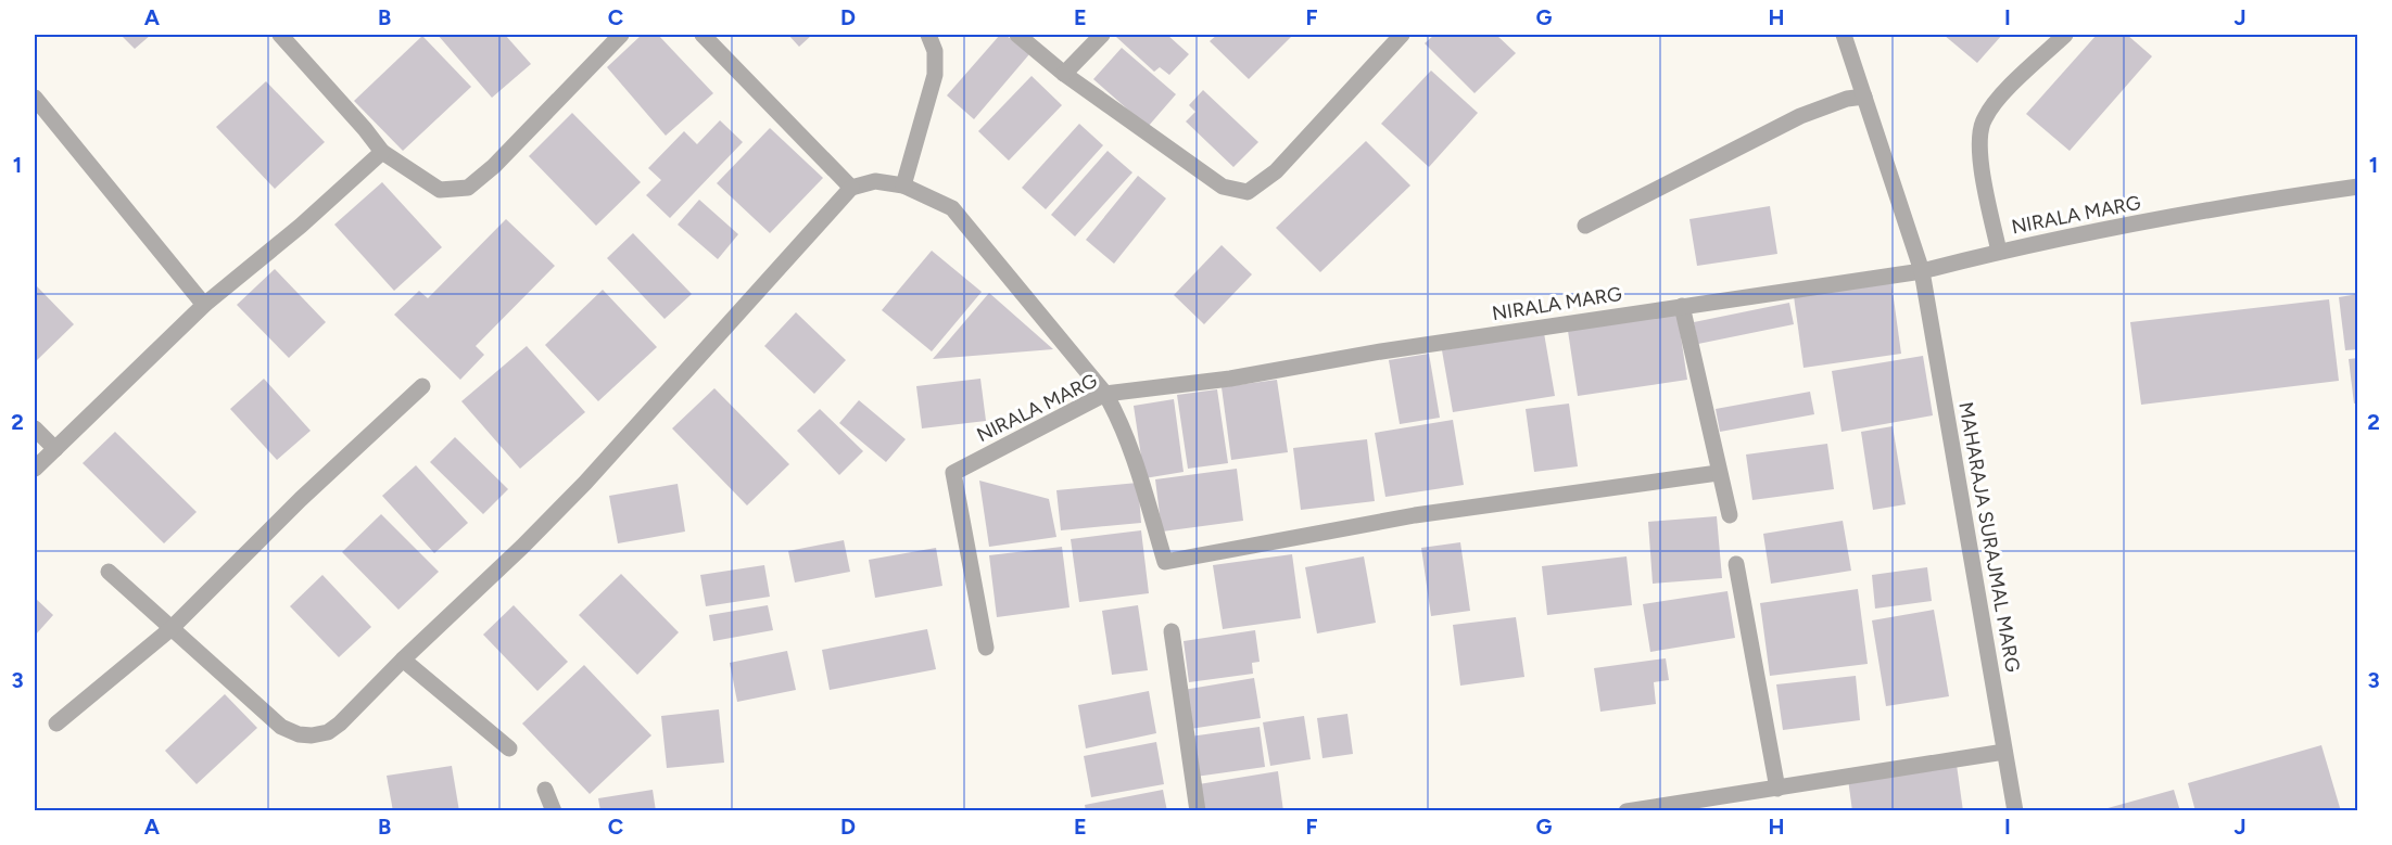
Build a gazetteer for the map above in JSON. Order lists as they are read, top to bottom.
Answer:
{
  "streets": {
    "street": ["NIRALA MARG", "MAHARAJA SURAJMAL MARG"]
  },
  "crossings": [
    ["NIRALA MARG", "MAHARAJA SURAJMAL MARG"]
  ],
  "grid": {
    "columns": [
      "A",
      "B",
      "C",
      "D",
      "E",
      "F",
      "G",
      "H",
      "I",
      "J"
    ],
    "rows": ["1", "2", "3"]
  }
}
